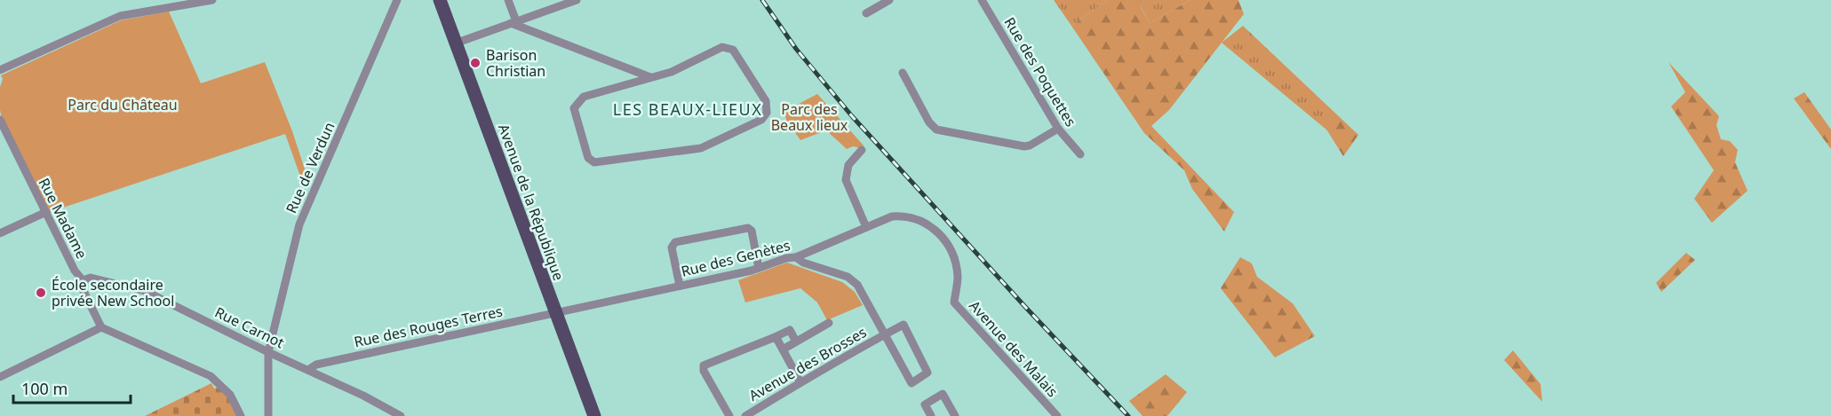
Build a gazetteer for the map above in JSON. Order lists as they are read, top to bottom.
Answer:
{
  "streets": {
    "main road": ["Avenue de la République"],
    "street": [
      "Rue des Poquettes",
      "Rue de Verdun",
      "Rue Madame",
      "Rue des Genètes",
      "Rue des Rouges Terres",
      "Rue Carnot",
      "Avenue des Malais",
      "Avenue des Brosses"
    ]
  },
  "crossings": [
    ["Rue de Verdun", "Rue Carnot"],
    ["Avenue de la République", "Rue des Genètes"],
    ["Avenue de la République", "Rue des Rouges Terres"],
    ["Rue Madame", "Rue Carnot"],
    ["Rue des Genètes", "Rue des Rouges Terres"],
    ["Rue des Genètes", "Avenue des Malais"],
    ["Rue des Genètes", "Avenue des Brosses"],
    ["Rue des Rouges Terres", "Rue Carnot"]
  ],
  "districts": ["LES BEAUX-LIEUX"],
  "parks": ["Parc du Château", "Parc des Beaux lieux"],
  "places": ["Barison Christian", "École secondaire privée New School"],
  "scale_bar": "100 m"
}
